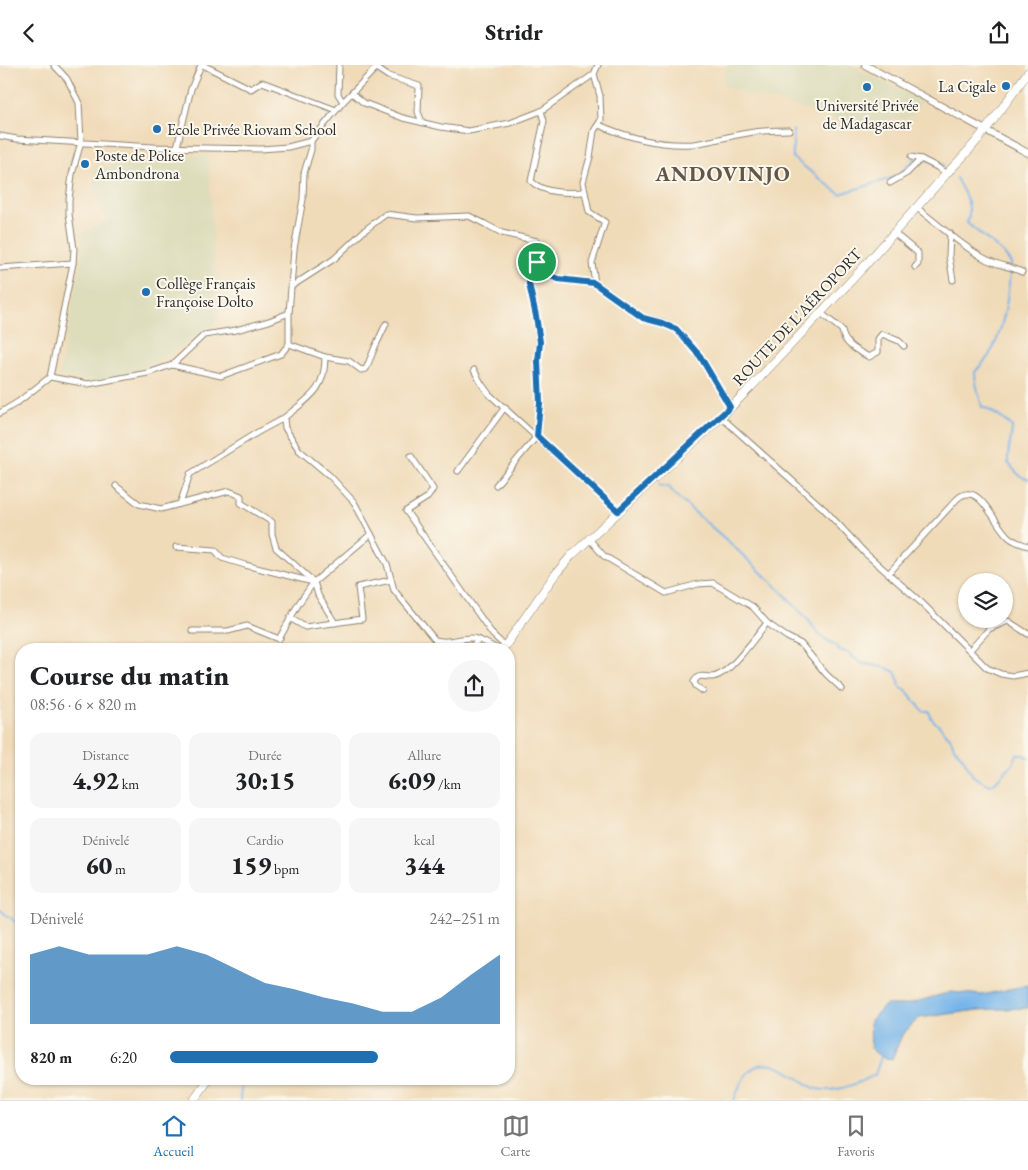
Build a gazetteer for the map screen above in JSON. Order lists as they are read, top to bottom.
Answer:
{
  "streets": {
    "main road": ["ROUTE DE L'AÉROPORT"]
  },
  "districts": ["ANDOVINJO"],
  "places": [
    "La Cigale",
    "Université Privée de Madagascar",
    "Ecole Privée Riovam School",
    "Poste de Police Ambondrona",
    "Collège Français Françoise Dolto"
  ],
  "page": {
    "header": "Stridr",
    "heading": ["Course du matin", "08:56 · 6 × 820 m"],
    "stats": [
      ["Distance", "4.92 km"],
      ["Durée", "30:15"],
      ["Allure", "6:09 /km"],
      ["Dénivelé", "60 m"],
      ["Cardio", "159 bpm"],
      ["kcal", "344"]
    ],
    "chart": ["Dénivelé", "242–251 m"],
    "list": [
      {
        "name": "820 m",
        "note": "6:20"
      }
    ],
    "tabs": ["Accueil", "Carte", "Favoris"]
  }
}
